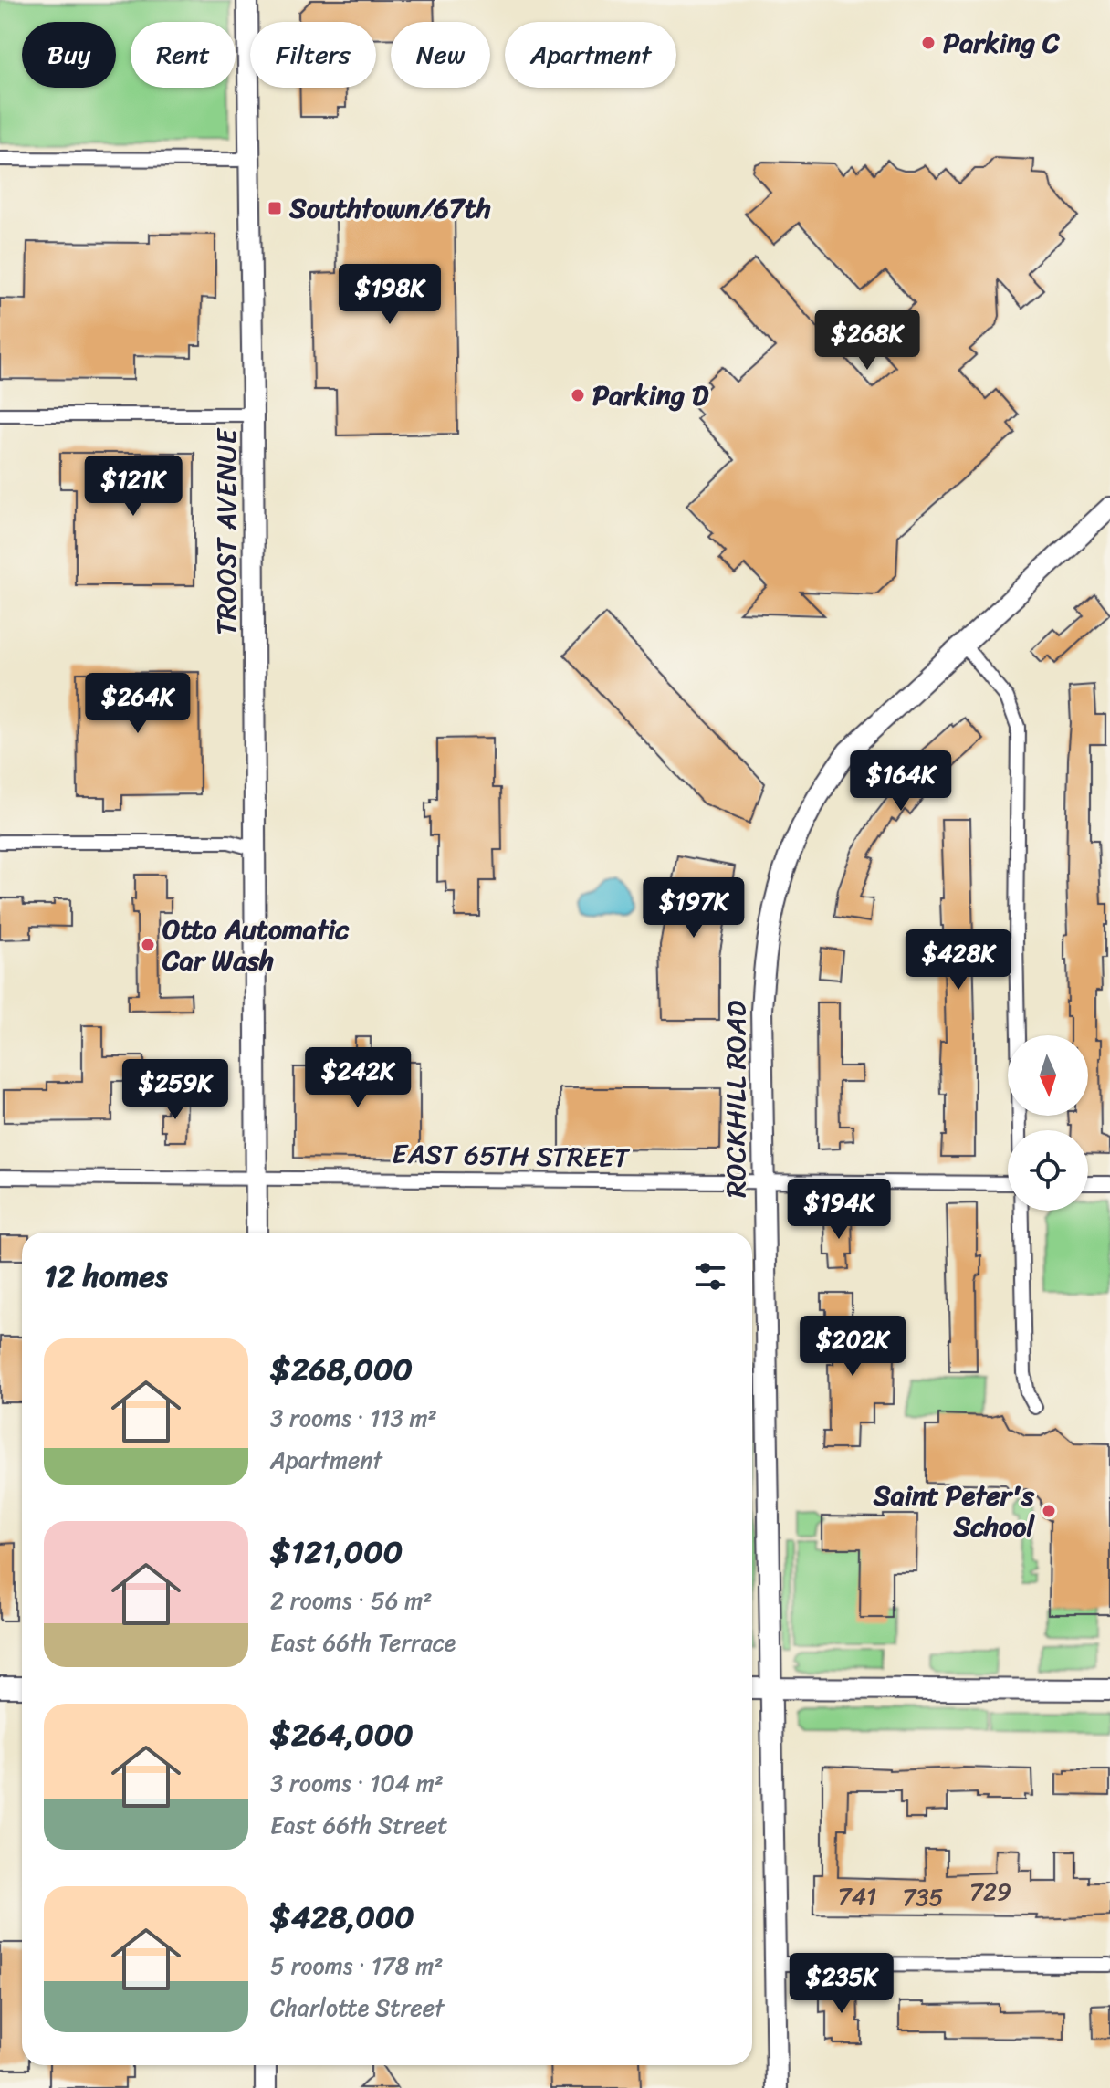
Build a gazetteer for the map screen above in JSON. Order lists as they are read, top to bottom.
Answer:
{
  "streets": {
    "main road": ["TROOST AVENUE", "ROCKHILL ROAD"],
    "street": ["EAST 65TH STREET"]
  },
  "crossings": [
    ["TROOST AVENUE", "EAST 65TH STREET"],
    ["ROCKHILL ROAD", "EAST 65TH STREET"]
  ],
  "places": {
    "other": [
      "Parking C",
      "Parking D",
      "Otto Automatic Car Wash",
      "Saint Peter's School"
    ],
    "transit": ["Southtown/67th"]
  },
  "house_numbers": ["729", "741", "735"],
  "north": "bottom",
  "page": {
    "chip": [
      "Buy",
      "Rent",
      "Filters",
      "New",
      "Apartment"
    ],
    "price": [
      "$198K",
      "$268K",
      "$121K",
      "$264K",
      "$164K",
      "$197K",
      "$428K",
      "$242K",
      "$259K",
      "$194K",
      "$202K",
      "$235K"
    ],
    "heading": "12 homes",
    "list": [
      {
        "name": "$268,000",
        "note": "3 rooms · 113 m² · Apartment"
      },
      {
        "name": "$121,000",
        "note": "2 rooms · 56 m² · East 66th Terrace"
      },
      {
        "name": "$264,000",
        "note": "3 rooms · 104 m² · East 66th Street"
      },
      {
        "name": "$428,000",
        "note": "5 rooms · 178 m² · Charlotte Street"
      }
    ]
  }
}
